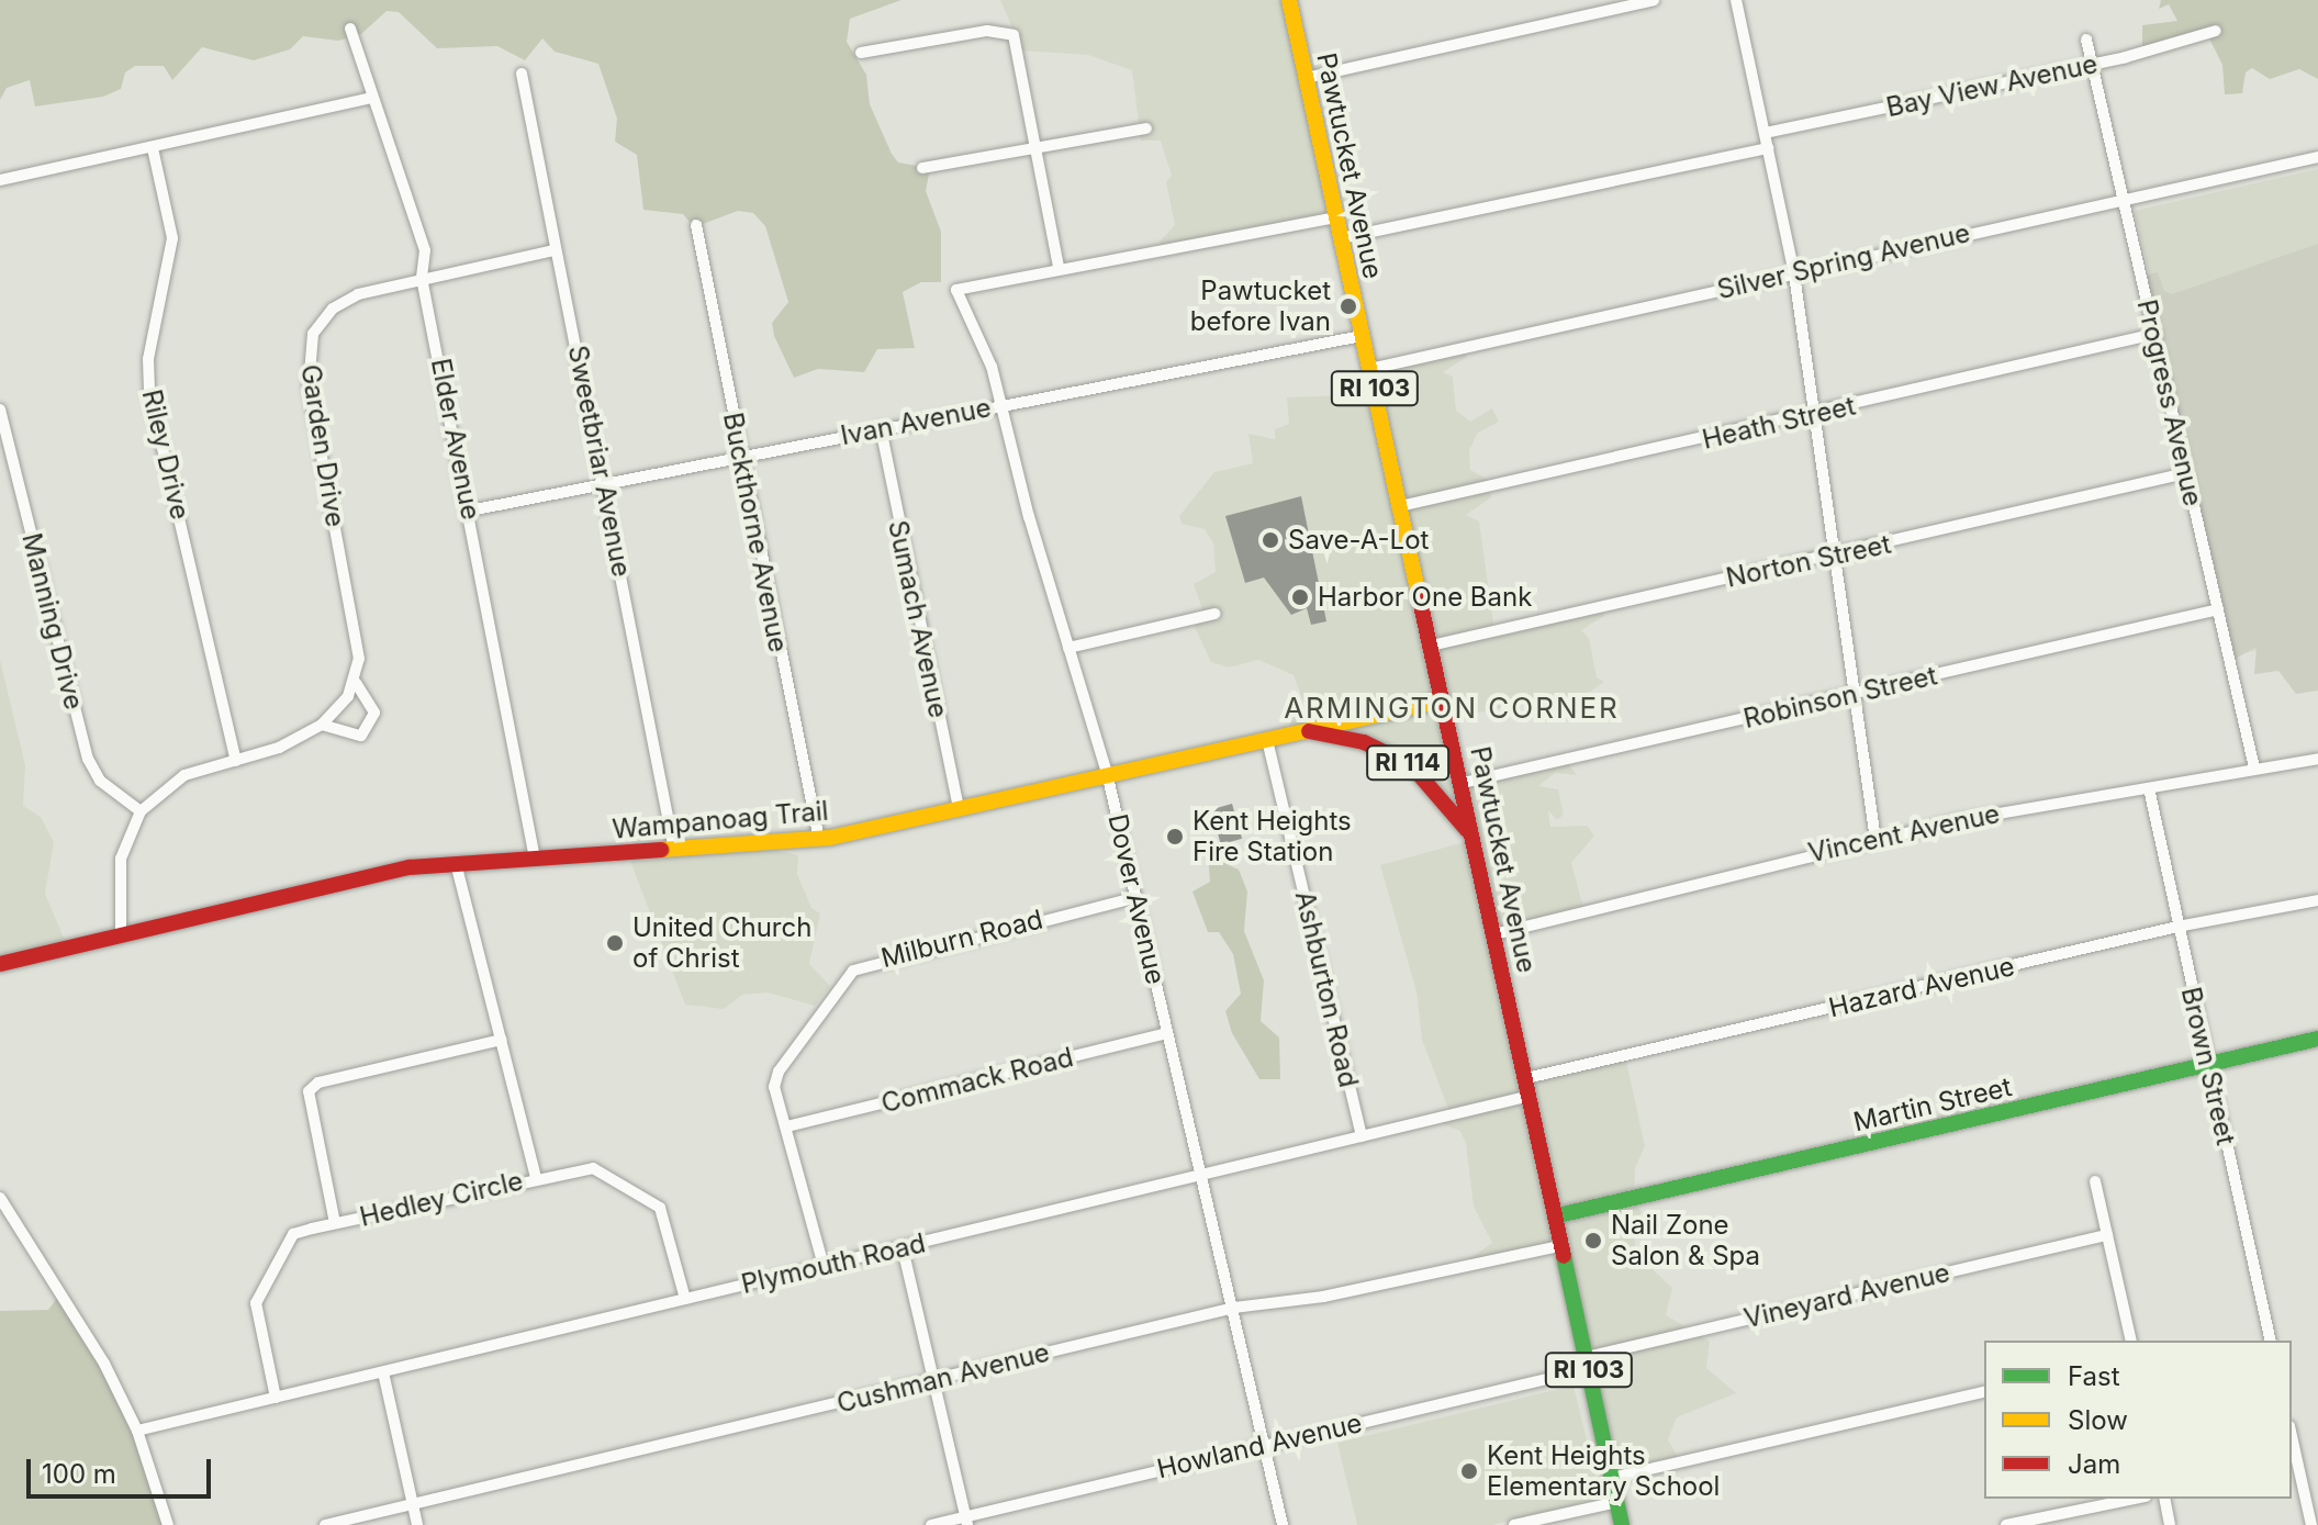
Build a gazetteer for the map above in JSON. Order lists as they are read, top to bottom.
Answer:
{
  "streets": {
    "main road": [
      "Pawtucket Avenue",
      "RI 103",
      "RI 114",
      "Wampanoag Trail",
      "Martin Street"
    ],
    "street": [
      "Bay View Avenue",
      "Silver Spring Avenue",
      "Progress Avenue",
      "Ivan Avenue",
      "Heath Street",
      "Elder Avenue",
      "Garden Drive",
      "Riley Drive",
      "Sweetbriar Avenue",
      "Buckthorne Avenue",
      "Norton Street",
      "Sumach Avenue",
      "Manning Drive",
      "Robinson Street",
      "Vincent Avenue",
      "Dover Avenue",
      "Milburn Road",
      "Hazard Avenue",
      "Ashburton Road",
      "Brown Street",
      "Commack Road",
      "Hedley Circle",
      "Plymouth Road",
      "Vineyard Avenue",
      "Cushman Avenue",
      "Howland Avenue"
    ]
  },
  "crossings": [
    ["Bay View Avenue", "Progress Avenue"],
    ["Pawtucket Avenue", "Silver Spring Avenue"],
    ["Pawtucket Avenue", "Ivan Avenue"],
    ["Pawtucket Avenue", "Heath Street"],
    ["Pawtucket Avenue", "Norton Street"],
    ["Pawtucket Avenue", "Robinson Street"],
    ["Pawtucket Avenue", "RI 114"],
    ["Pawtucket Avenue", "Wampanoag Trail"],
    ["Pawtucket Avenue", "Vincent Avenue"],
    ["Pawtucket Avenue", "Hazard Avenue"],
    ["Pawtucket Avenue", "Martin Street"],
    ["Pawtucket Avenue", "Plymouth Road"],
    ["Pawtucket Avenue", "Vineyard Avenue"],
    ["Pawtucket Avenue", "Cushman Avenue"],
    ["Pawtucket Avenue", "Howland Avenue"],
    ["Silver Spring Avenue", "Progress Avenue"],
    ["Progress Avenue", "Heath Street"],
    ["Progress Avenue", "Norton Street"],
    ["Progress Avenue", "Robinson Street"],
    ["Progress Avenue", "Vincent Avenue"],
    ["Ivan Avenue", "Elder Avenue"],
    ["Ivan Avenue", "Sweetbriar Avenue"],
    ["Ivan Avenue", "Buckthorne Avenue"],
    ["Ivan Avenue", "Sumach Avenue"],
    ["Ivan Avenue", "Dover Avenue"],
    ["Elder Avenue", "Garden Drive"],
    ["Elder Avenue", "Wampanoag Trail"],
    ["Garden Drive", "Sweetbriar Avenue"],
    ["Sweetbriar Avenue", "Wampanoag Trail"],
    ["Buckthorne Avenue", "Wampanoag Trail"],
    ["Sumach Avenue", "Wampanoag Trail"],
    ["RI 114", "Wampanoag Trail"],
    ["Wampanoag Trail", "Dover Avenue"],
    ["Wampanoag Trail", "Ashburton Road"],
    ["Vincent Avenue", "Brown Street"],
    ["Dover Avenue", "Milburn Road"],
    ["Dover Avenue", "Commack Road"],
    ["Dover Avenue", "Plymouth Road"],
    ["Dover Avenue", "Cushman Avenue"],
    ["Dover Avenue", "Howland Avenue"],
    ["Milburn Road", "Commack Road"],
    ["Milburn Road", "Plymouth Road"],
    ["Hazard Avenue", "Brown Street"],
    ["Ashburton Road", "Plymouth Road"],
    ["Brown Street", "Martin Street"],
    ["Hedley Circle", "Plymouth Road"],
    ["Vineyard Avenue", "Howland Avenue"]
  ],
  "districts": ["ARMINGTON CORNER"],
  "places": [
    "Pawtucket before Ivan",
    "Save-A-Lot",
    "Harbor One Bank",
    "Kent Heights Fire Station",
    "United Church of Christ",
    "Nail Zone Salon & Spa",
    "Kent Heights Elementary School"
  ],
  "legend": ["Fast", "Slow", "Jam"],
  "scale_bar": "100 m"
}
